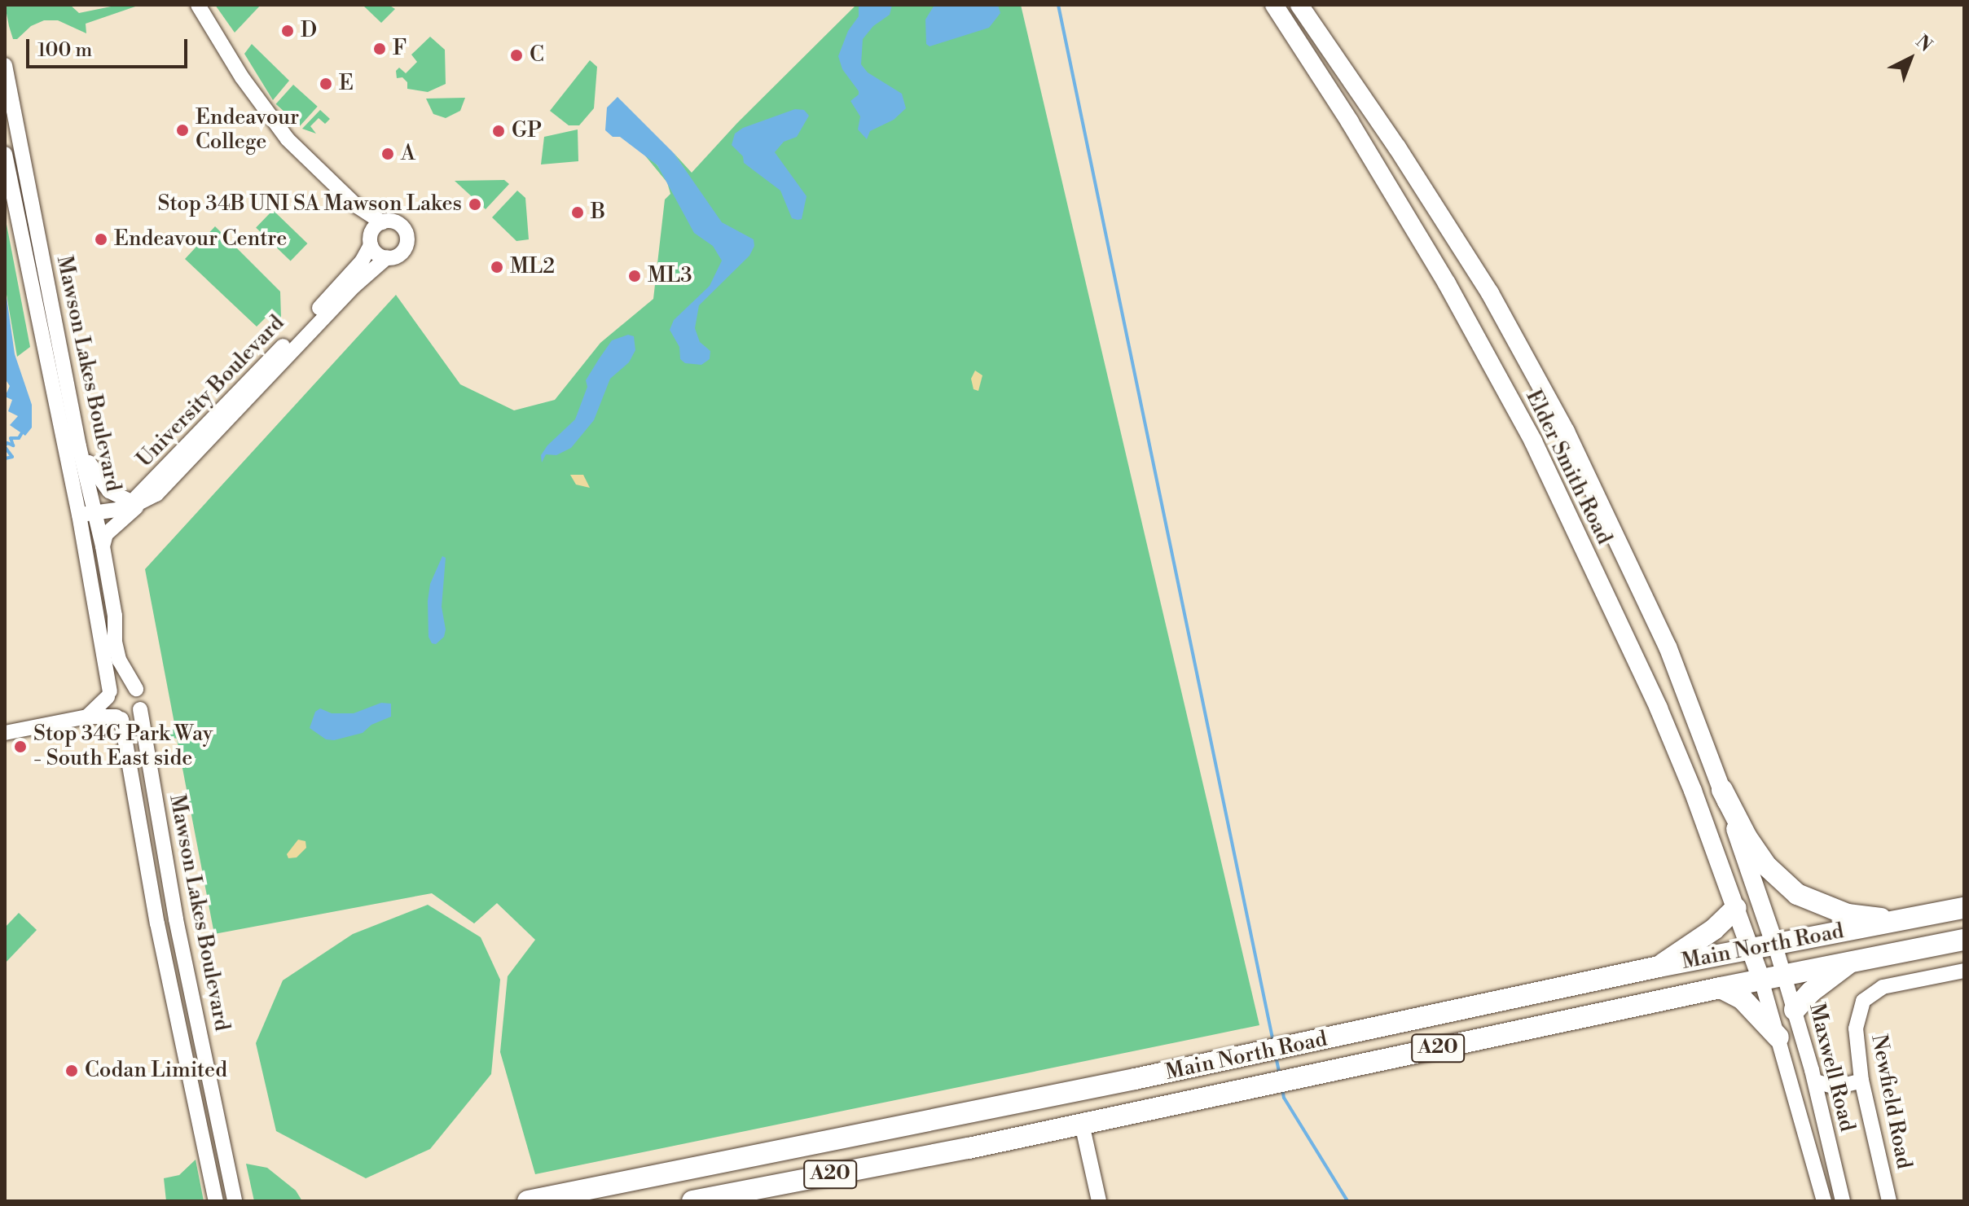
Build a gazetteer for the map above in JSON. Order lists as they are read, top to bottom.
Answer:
{
  "streets": {
    "highway": ["Main North Road", "A20"],
    "main road": ["Elder Smith Road"],
    "street": [
      "Mawson Lakes Boulevard",
      "University Boulevard",
      "Maxwell Road",
      "Newfield Road"
    ]
  },
  "crossings": [
    ["Mawson Lakes Boulevard", "University Boulevard"],
    ["Elder Smith Road", "Main North Road"],
    ["Elder Smith Road", "Maxwell Road"],
    ["Main North Road", "Maxwell Road"]
  ],
  "places": [
    "D",
    "F",
    "C",
    "E",
    "Endeavour College",
    "GP",
    "A",
    "Stop 34B UNI SA Mawson Lakes",
    "B",
    "Endeavour Centre",
    "ML2",
    "ML3",
    "Stop 34G Park Way - South East side",
    "Codan Limited"
  ],
  "scale_bar": "100 m",
  "north": "top right"
}
